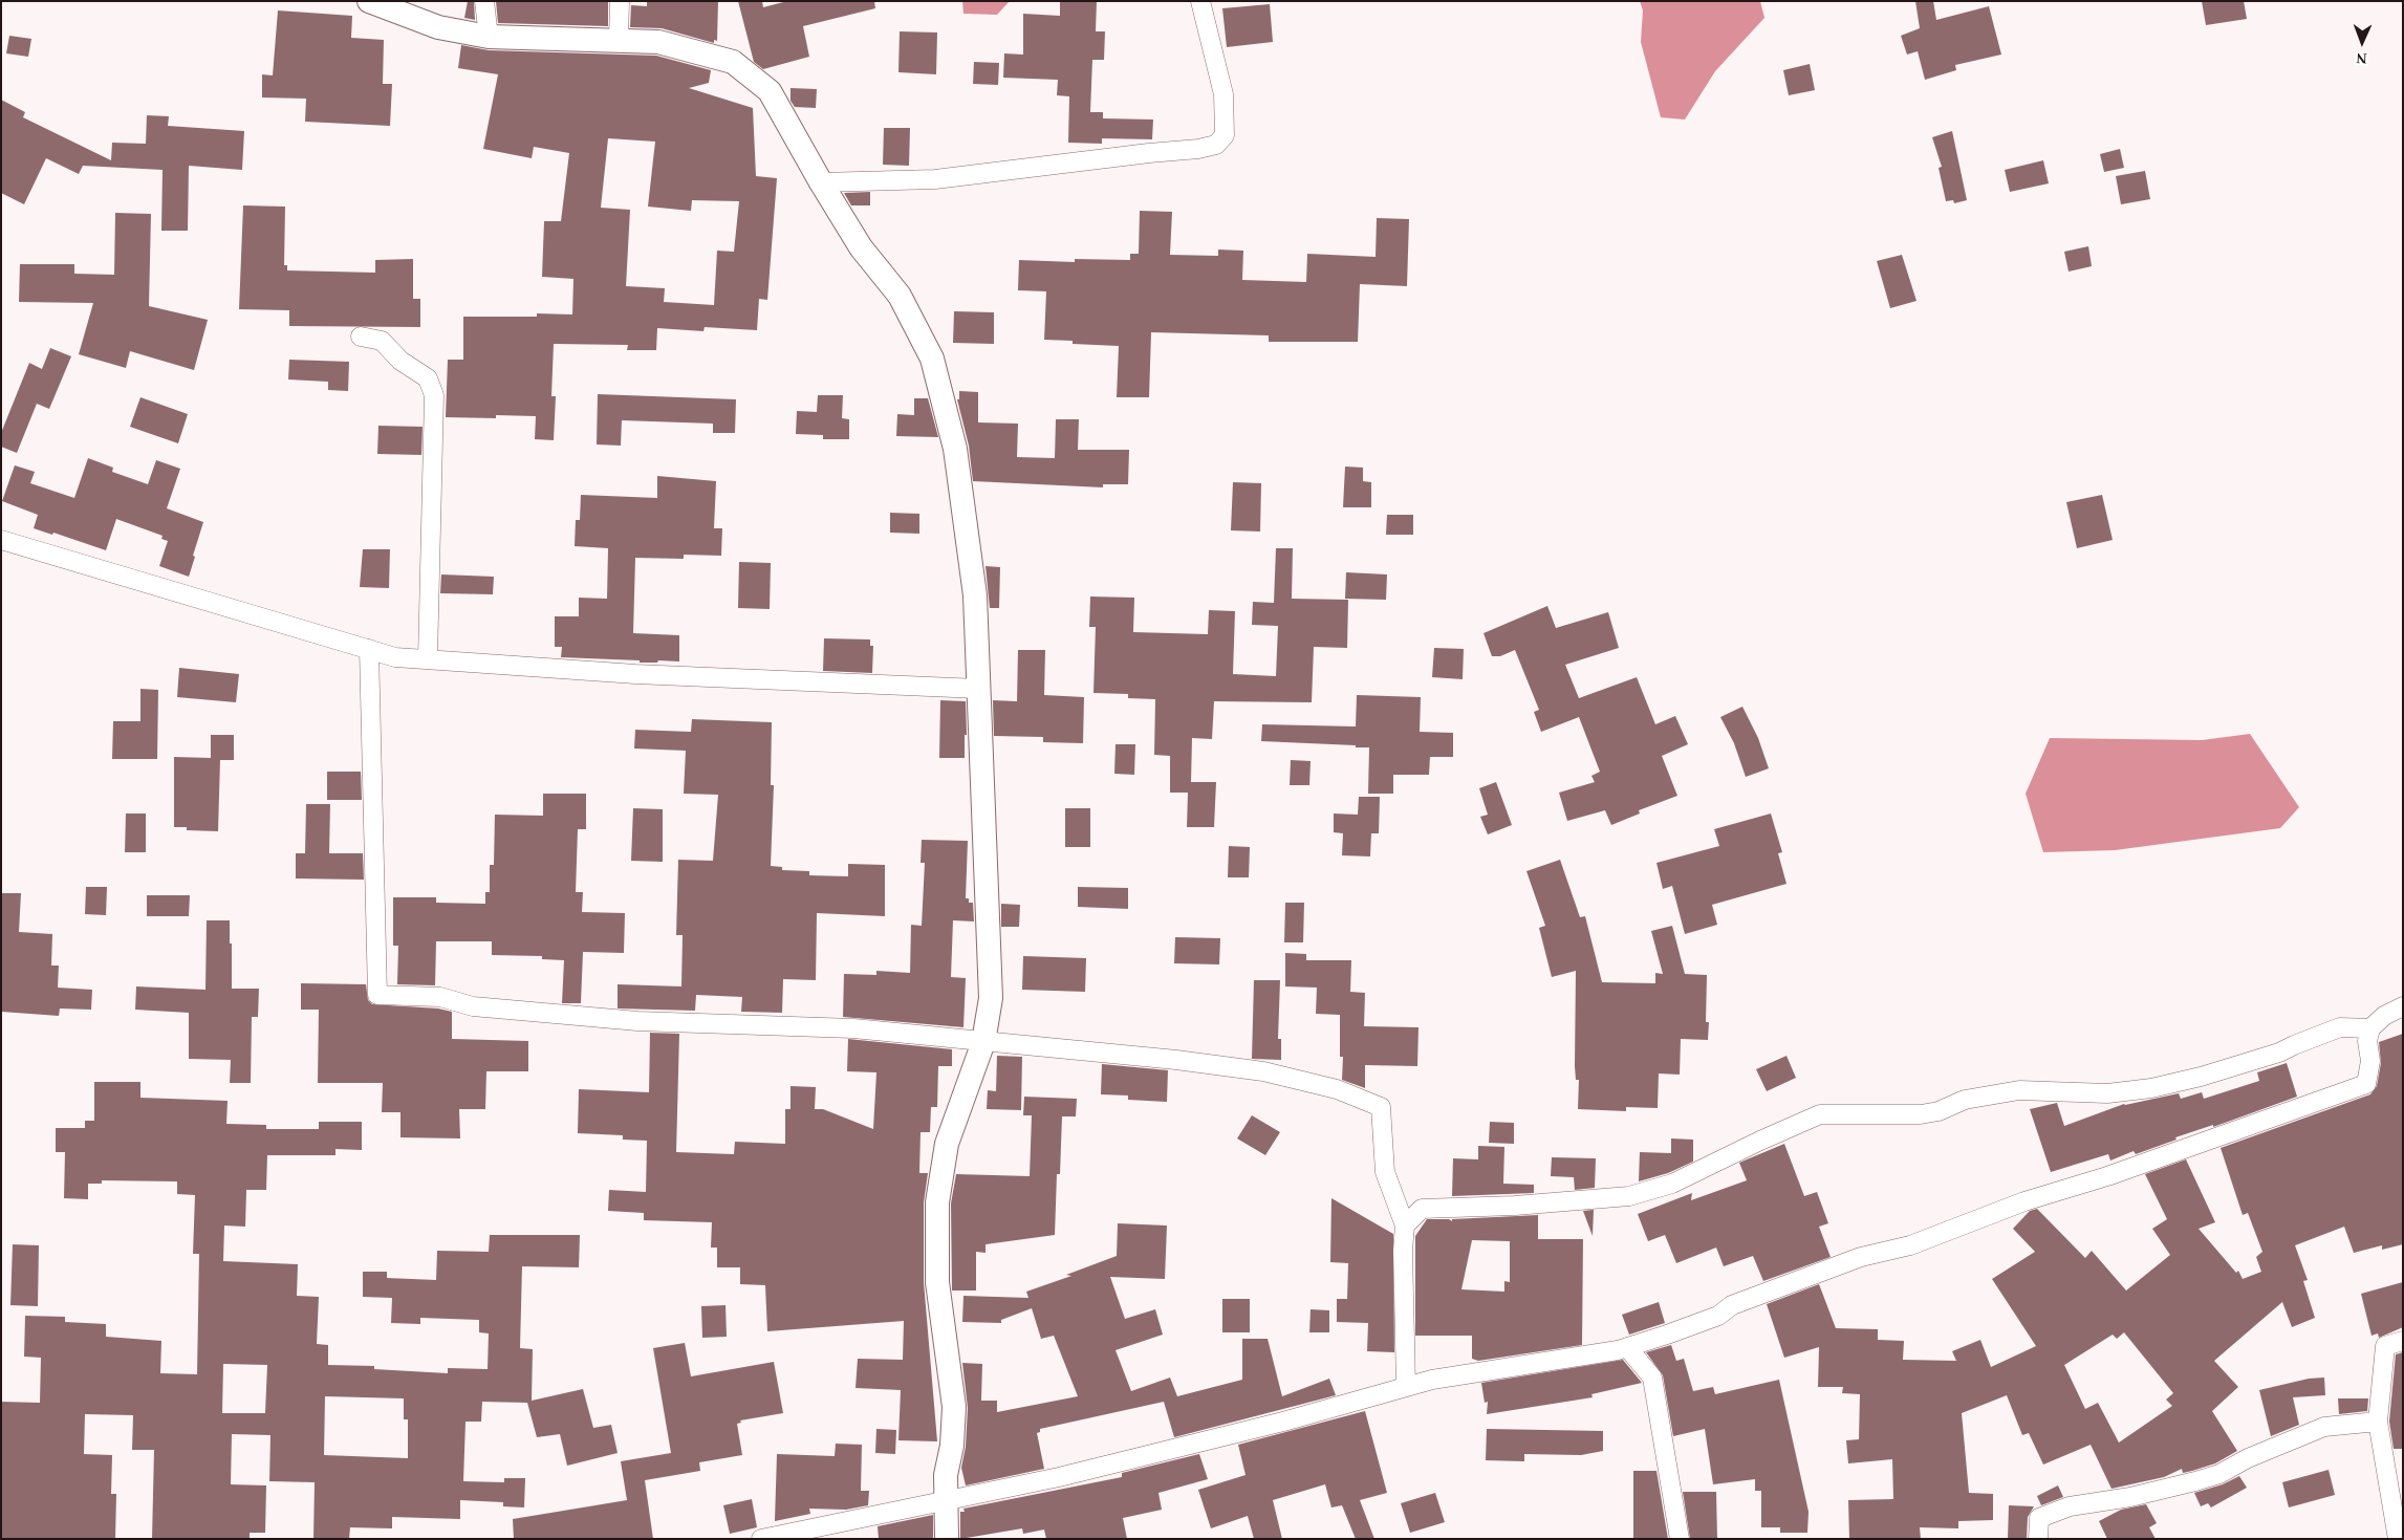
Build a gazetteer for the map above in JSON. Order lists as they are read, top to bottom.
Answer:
{
  "north": "bottom"
}
